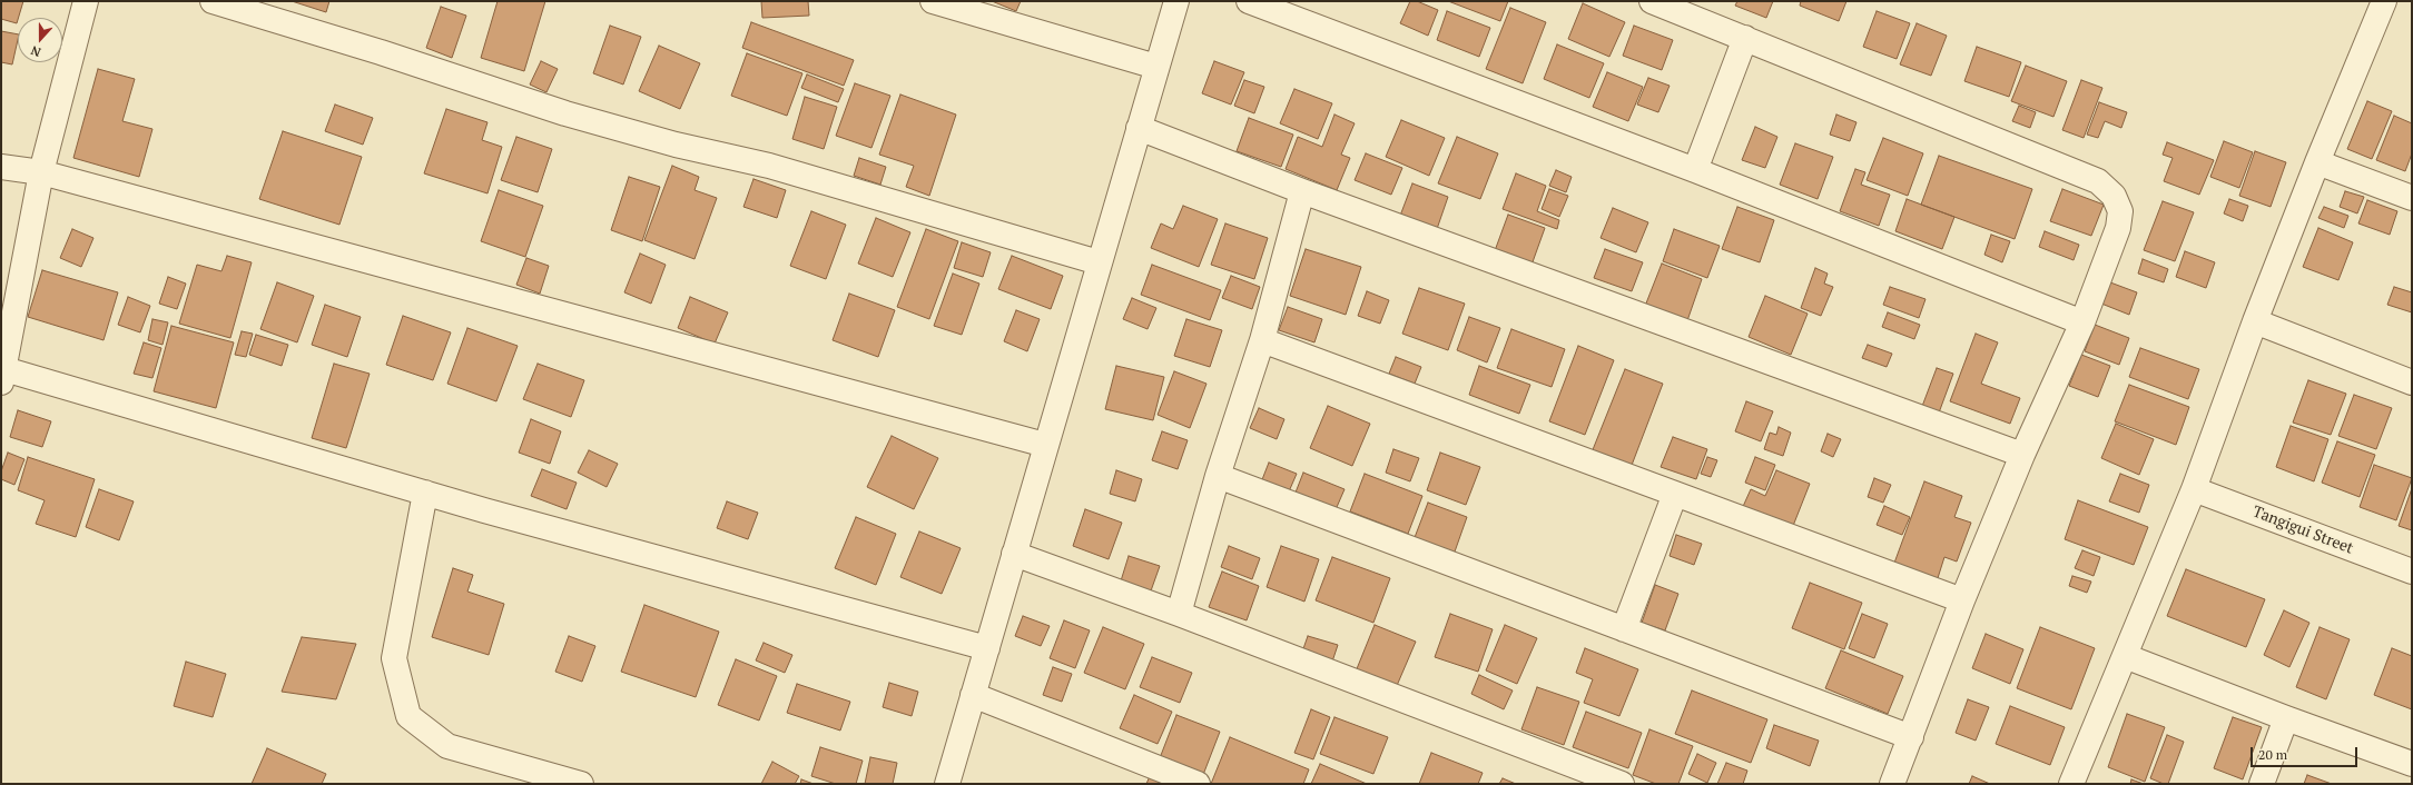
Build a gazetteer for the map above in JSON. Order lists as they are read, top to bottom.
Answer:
{
  "streets": {
    "street": ["Tangigui Street"]
  },
  "scale_bar": "20 m",
  "north": "bottom"
}
